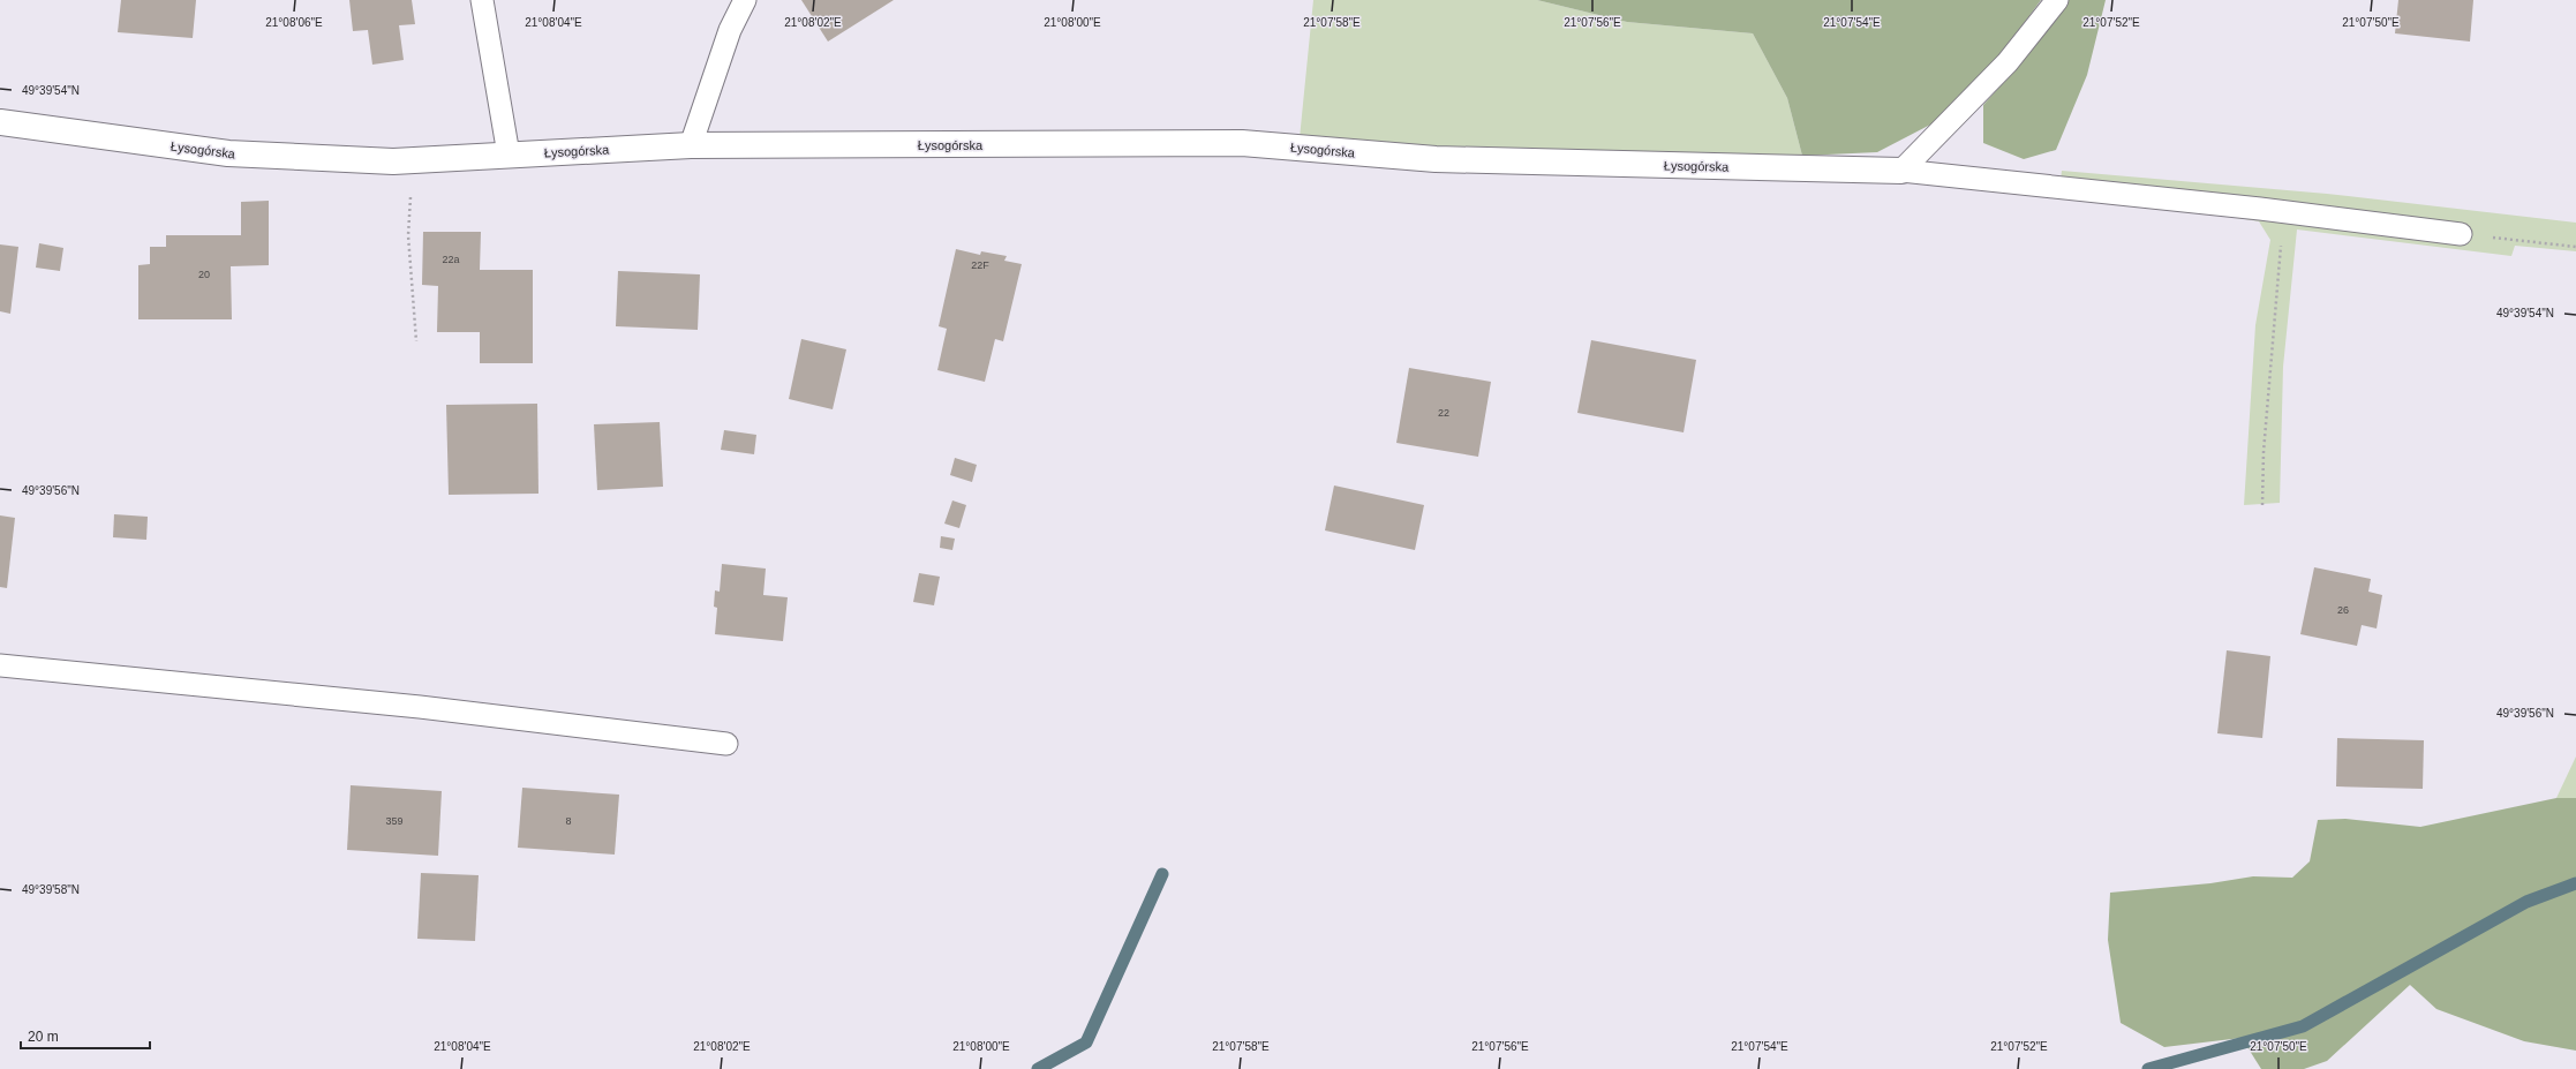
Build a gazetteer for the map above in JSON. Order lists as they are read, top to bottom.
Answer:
{
  "streets": {
    "street": ["Łysogórska"]
  },
  "house_numbers": [
    "22a",
    "22F",
    "20",
    "22",
    "26",
    "359",
    "8"
  ],
  "scale_bar": "20 m",
  "coordinates": [
    "21°08'06\"E",
    "21°08'04\"E",
    "21°08'02\"E",
    "21°08'00\"E",
    "21°07'58\"E",
    "21°07'56\"E",
    "21°07'54\"E",
    "21°07'52\"E",
    "21°07'50\"E",
    "49°39'54\"N",
    "49°39'56\"N",
    "49°39'58\"N"
  ]
}
